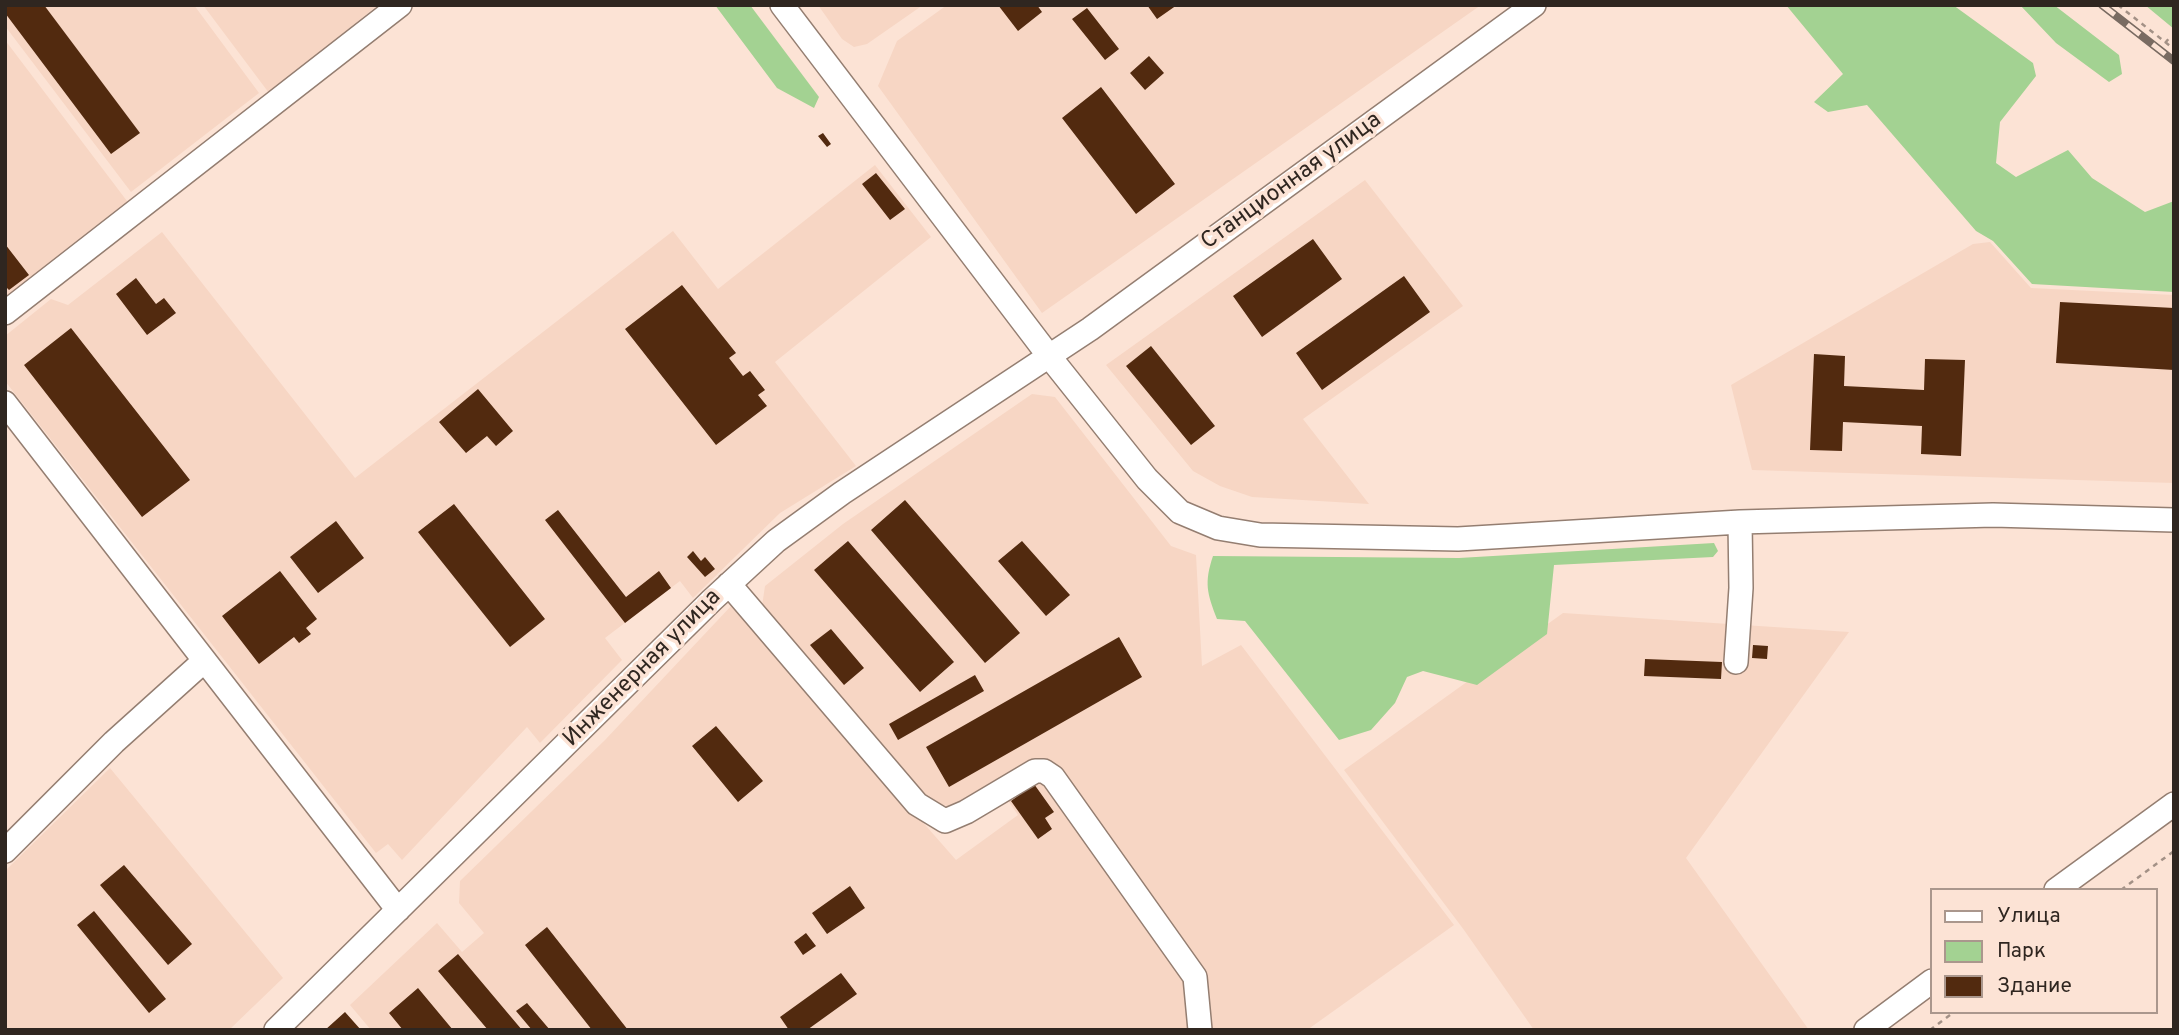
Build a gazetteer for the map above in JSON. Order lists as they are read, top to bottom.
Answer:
{
  "streets": {
    "street": ["Станционная улица", "Инженерная улица"]
  },
  "crossings": [
    ["Станционная улица", "Инженерная улица"]
  ],
  "legend": ["Улица", "Парк", "Здание"]
}
